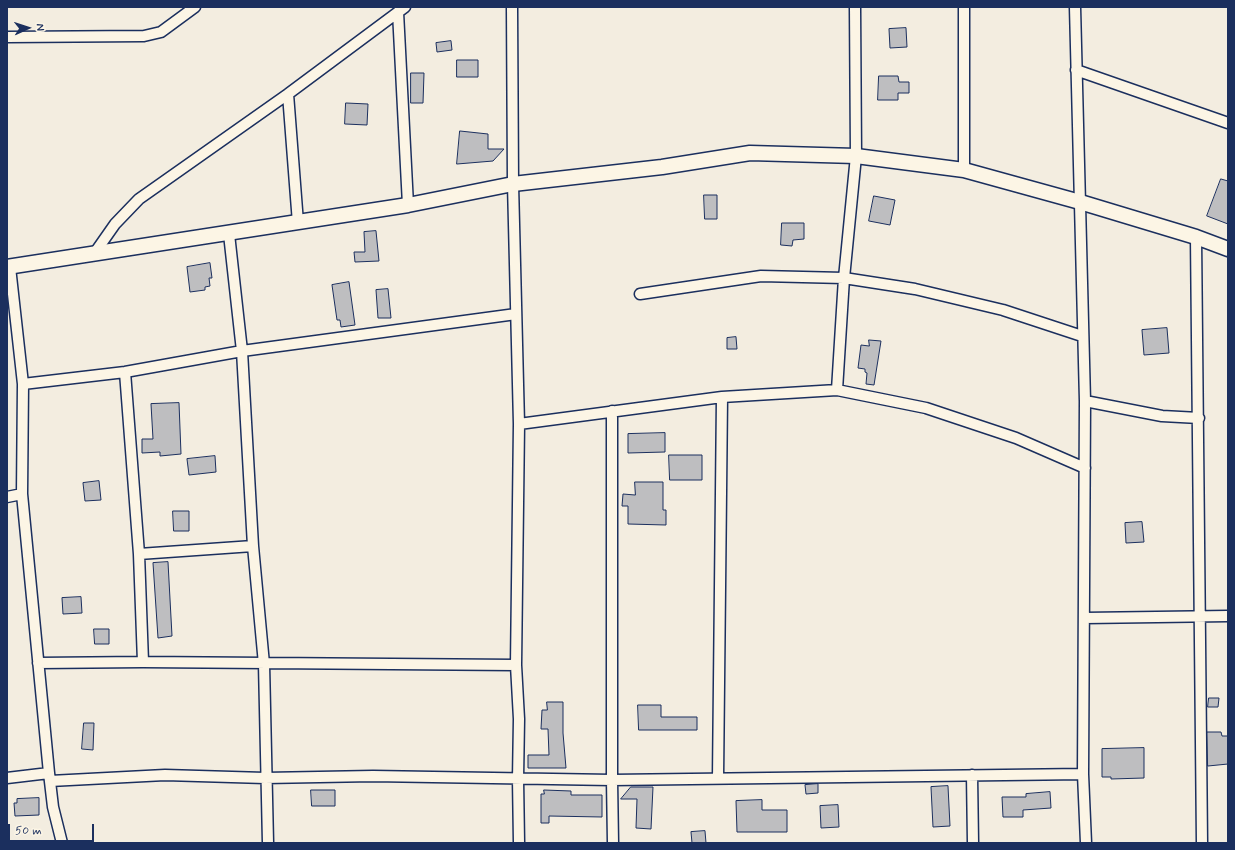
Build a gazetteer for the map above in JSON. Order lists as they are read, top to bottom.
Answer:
{
  "scale_bar": "50 m",
  "north": "right"
}
